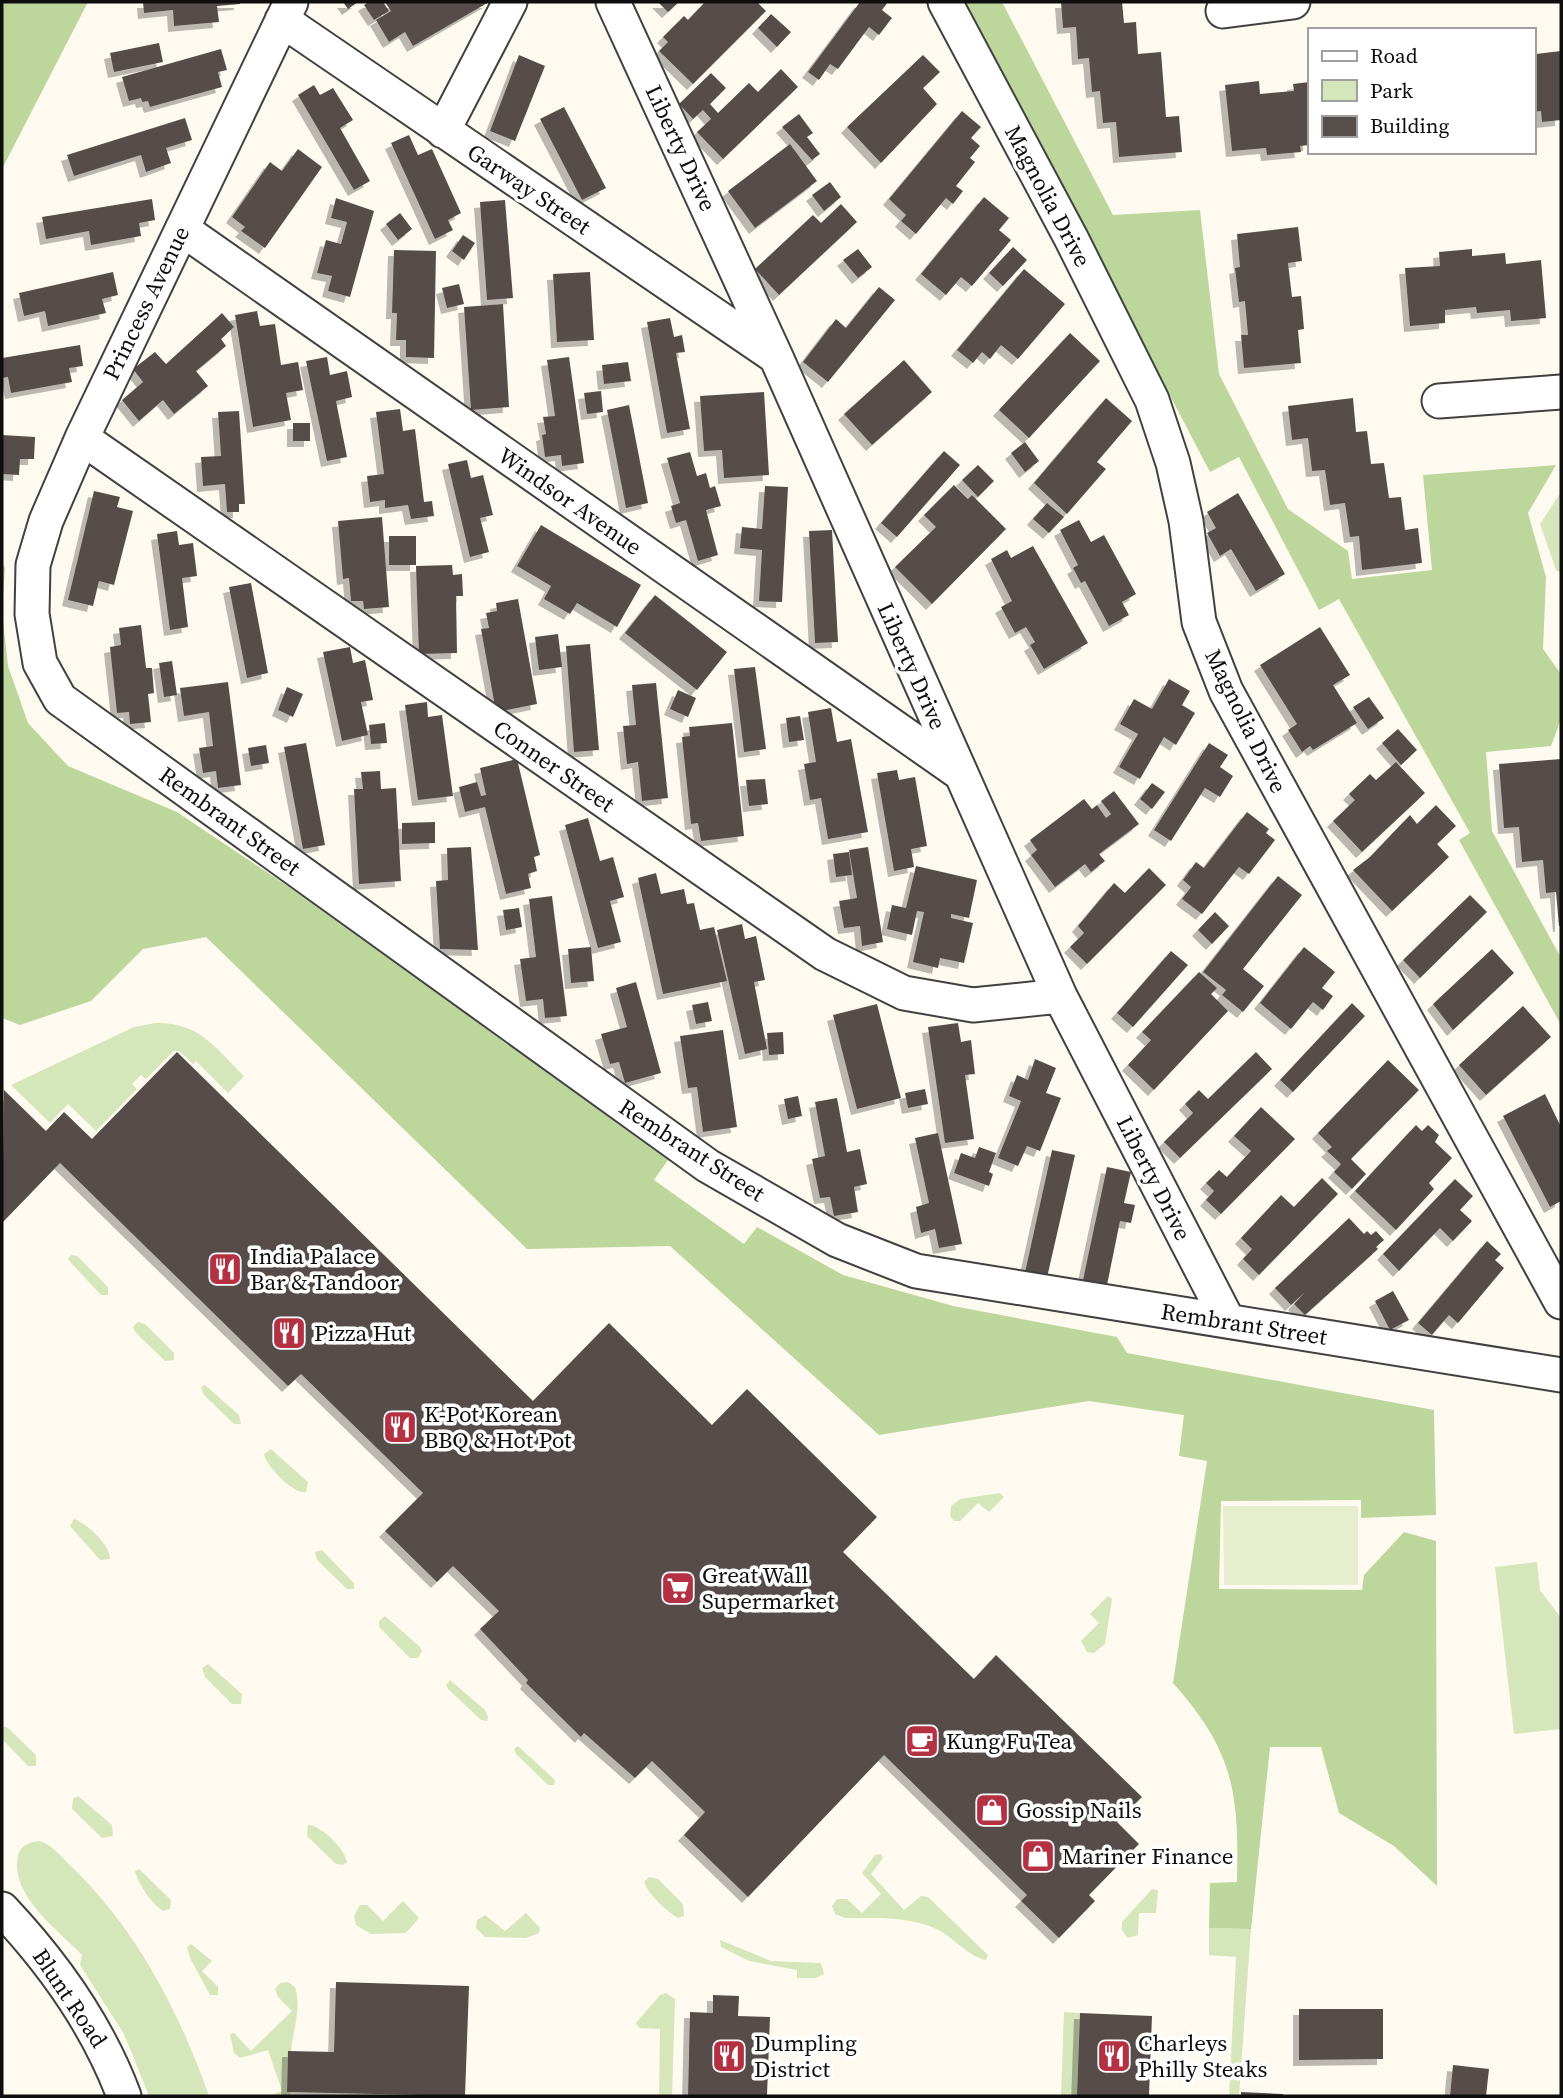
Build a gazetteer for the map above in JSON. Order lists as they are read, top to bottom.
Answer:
{
  "streets": {
    "street": [
      "Liberty Drive",
      "Garway Street",
      "Magnolia Drive",
      "Princess Avenue",
      "Windsor Avenue",
      "Conner Street",
      "Rembrant Street",
      "Blunt Road"
    ]
  },
  "crossings": [
    ["Liberty Drive", "Garway Street"],
    ["Liberty Drive", "Windsor Avenue"],
    ["Liberty Drive", "Conner Street"],
    ["Liberty Drive", "Rembrant Street"],
    ["Garway Street", "Princess Avenue"],
    ["Princess Avenue", "Windsor Avenue"],
    ["Princess Avenue", "Conner Street"],
    ["Princess Avenue", "Rembrant Street"]
  ],
  "places": {
    "restaurant": [
      "India Palace Bar & Tandoor",
      "Pizza Hut",
      "K-Pot Korean BBQ & Hot Pot",
      "Dumpling District",
      "Charleys Philly Steaks"
    ],
    "supermarket": ["Great Wall Supermarket"],
    "cafe": ["Kung Fu Tea"],
    "shop": ["Gossip Nails", "Mariner Finance"]
  },
  "legend": ["Road", "Park", "Building"]
}
